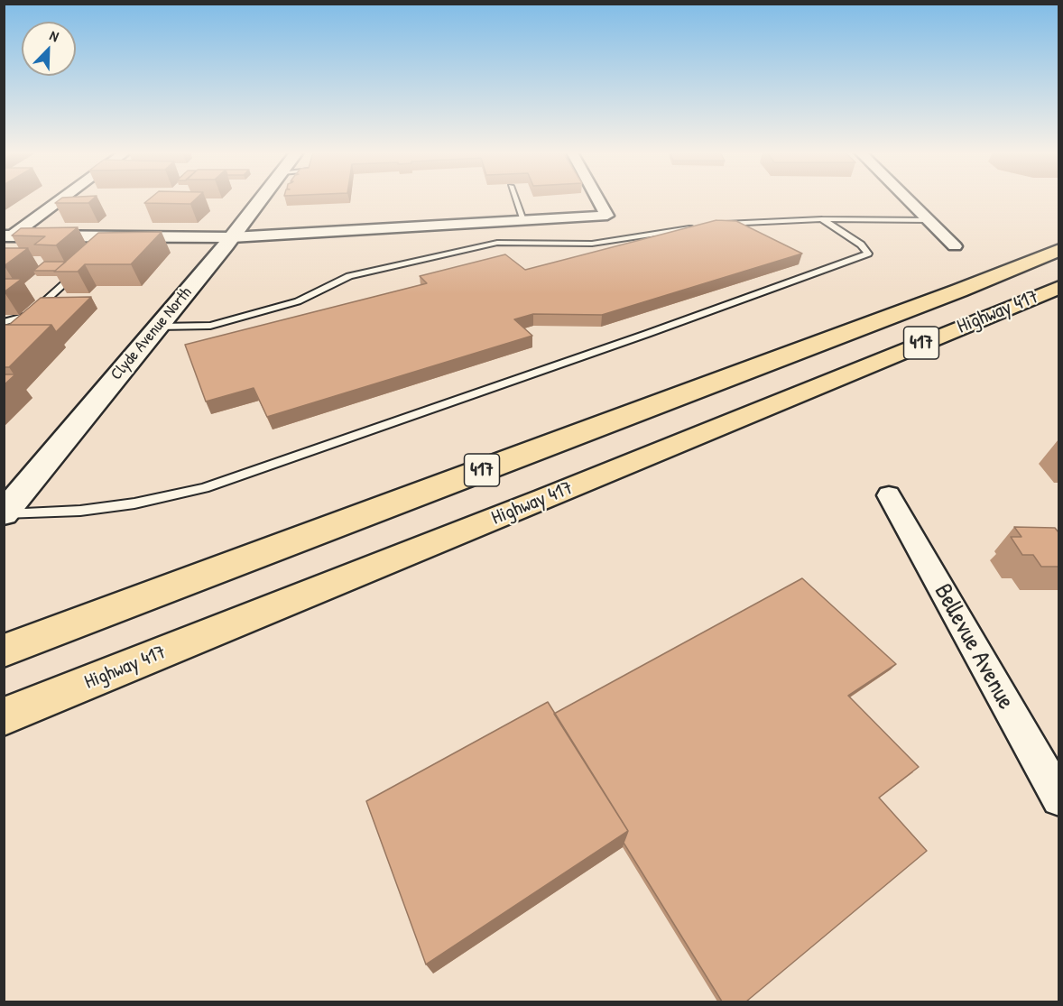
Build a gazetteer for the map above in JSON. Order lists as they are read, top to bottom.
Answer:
{
  "streets": {
    "highway": ["Highway 417", "417"],
    "street": ["Clyde Avenue North", "Bellevue Avenue"]
  },
  "north": "top right"
}
